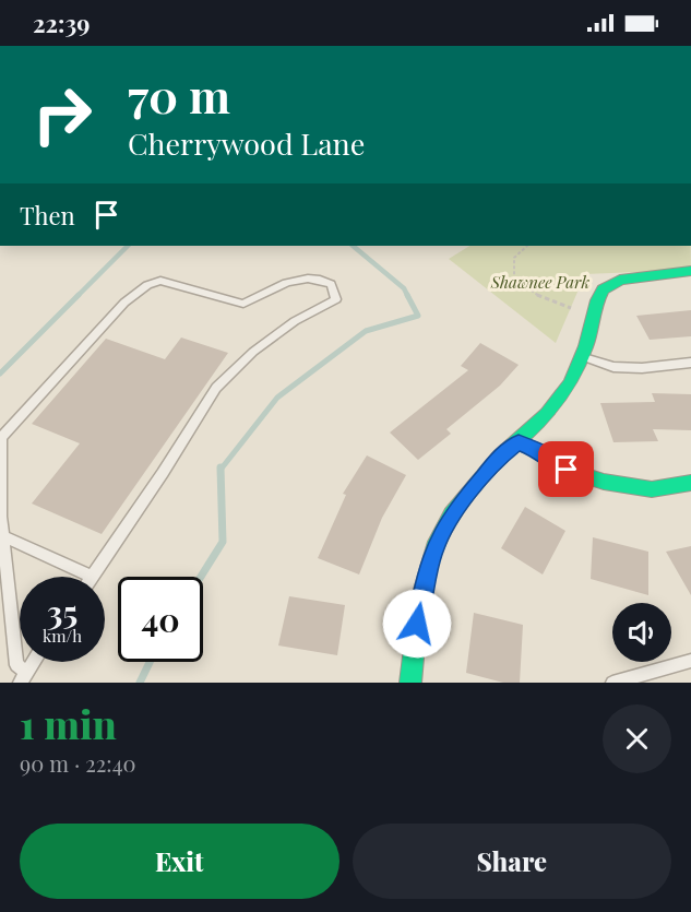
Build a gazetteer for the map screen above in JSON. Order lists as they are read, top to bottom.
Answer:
{
  "parks": ["Shawnee Park"],
  "page": {
    "status": "22:39",
    "turn": ["70 m", "Cherrywood Lane"],
    "then": "Then",
    "speed": "35 km/h",
    "limit": "40",
    "heading": ["1 min", "90 m · 22:40"],
    "buttons": ["Exit", "Share"]
  }
}
